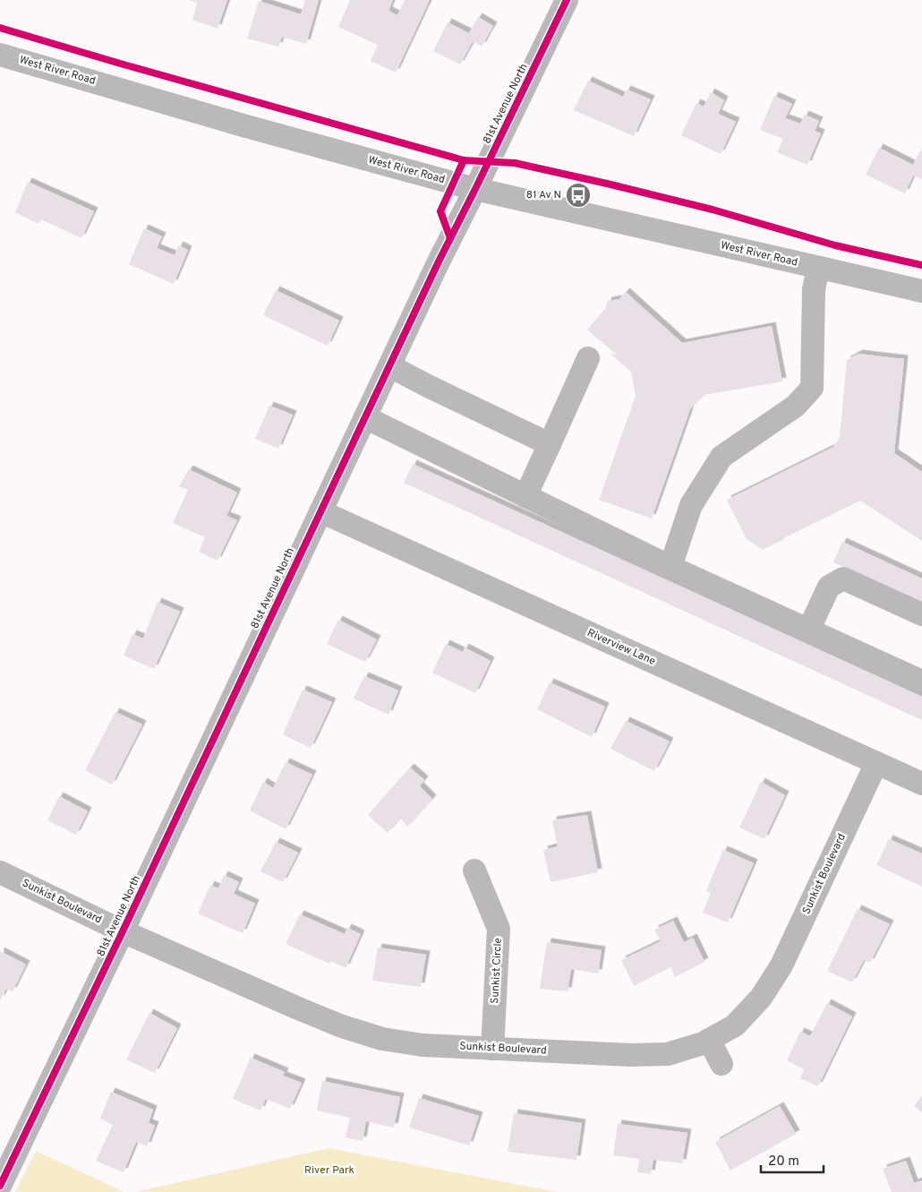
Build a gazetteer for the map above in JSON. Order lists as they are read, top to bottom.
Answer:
{
  "streets": {
    "street": [
      "West River Road",
      "81st Avenue North",
      "Riverview Lane",
      "Sunkist Boulevard",
      "Sunkist Circle"
    ]
  },
  "crossings": [
    ["West River Road", "81st Avenue North"],
    ["81st Avenue North", "Riverview Lane"],
    ["81st Avenue North", "Sunkist Boulevard"],
    ["Riverview Lane", "Sunkist Boulevard"],
    ["Sunkist Boulevard", "Sunkist Circle"]
  ],
  "parks": ["River Park"],
  "places": {
    "bus stop": ["81 Av N"]
  },
  "scale_bar": "20 m"
}
